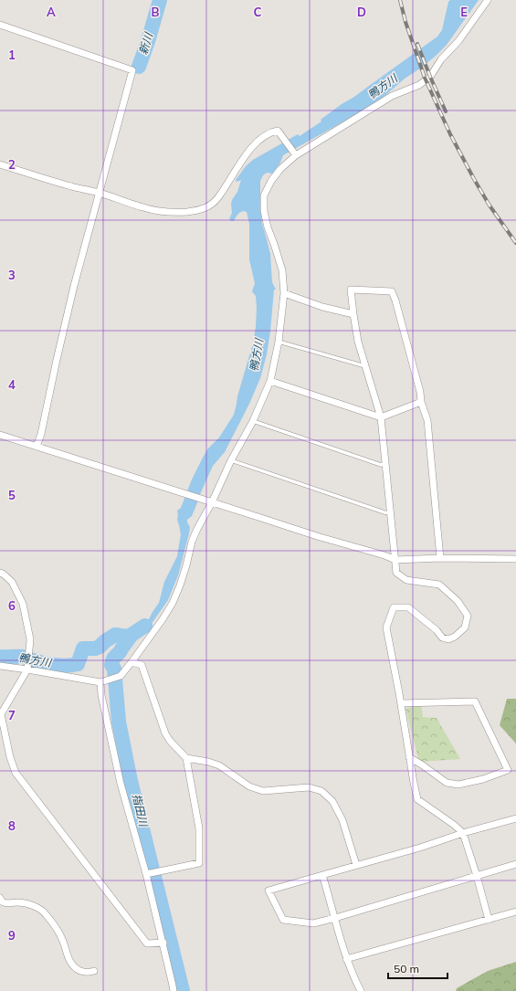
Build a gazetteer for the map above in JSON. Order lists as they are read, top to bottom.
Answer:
{
  "water": ["新川", "鴨方川", "指田川"],
  "scale_bar": "50 m",
  "grid": {
    "columns": [
      "A",
      "B",
      "C",
      "D",
      "E"
    ],
    "rows": [
      "1",
      "2",
      "3",
      "4",
      "5",
      "6",
      "7",
      "8",
      "9"
    ]
  }
}
